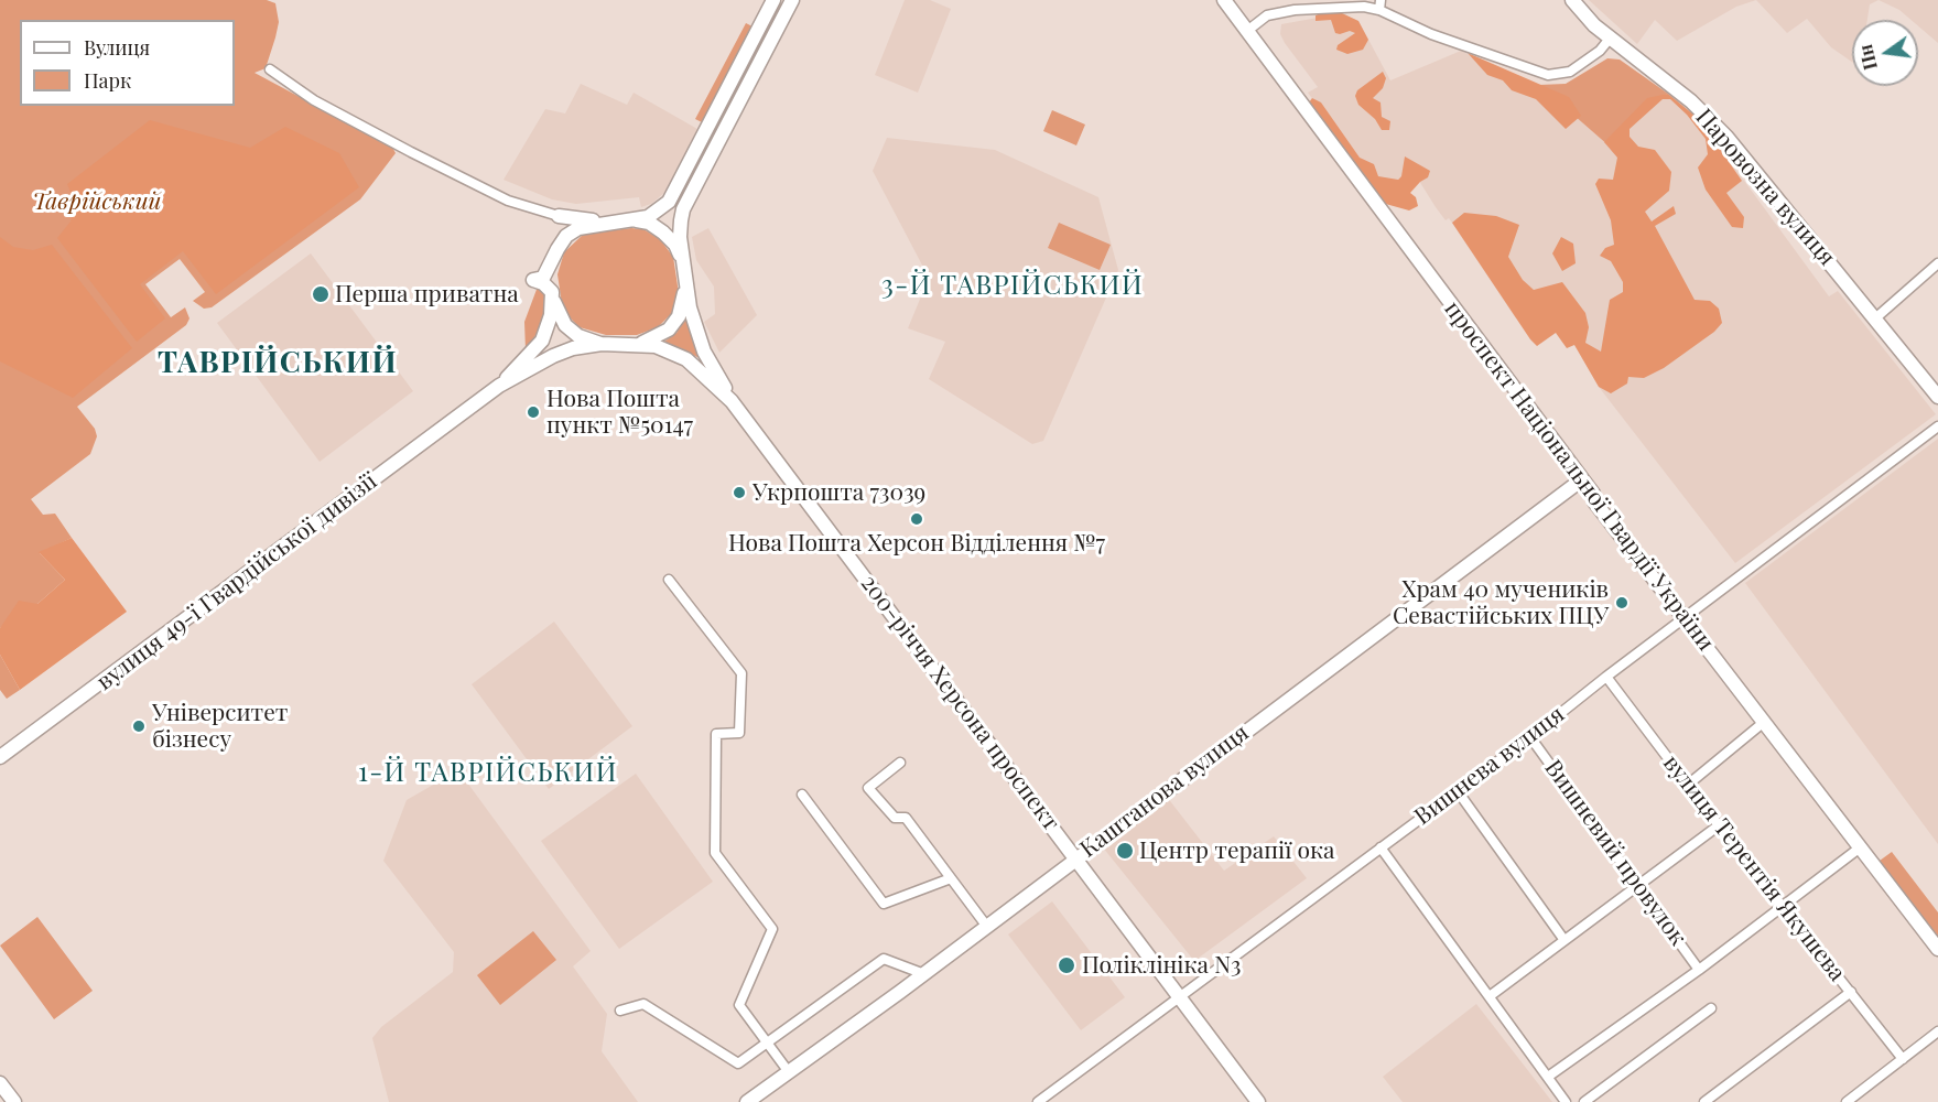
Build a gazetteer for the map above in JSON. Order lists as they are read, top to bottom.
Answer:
{
  "streets": {
    "street": [
      "Паровозна вулиця",
      "проспект Національної Гвардії України",
      "вулиця 49-ї Гвардійської дивізії",
      "200-річчя Херсона проспект",
      "Вишнева вулиця",
      "Каштанова вулиця",
      "Вишневий провулок",
      "вулиця Терентія Якушева"
    ]
  },
  "crossings": [
    ["проспект Національної Гвардії України", "Вишнева вулиця"],
    ["проспект Національної Гвардії України", "Каштанова вулиця"],
    ["200-річчя Херсона проспект", "Вишнева вулиця"],
    ["200-річчя Херсона проспект", "Каштанова вулиця"],
    ["Вишнева вулиця", "Вишневий провулок"],
    ["Вишнева вулиця", "вулиця Терентія Якушева"]
  ],
  "districts": ["3-Й ТАВРІЙСЬКИЙ", "ТАВРІЙСЬКИЙ", "1-Й ТАВРІЙСЬКИЙ"],
  "parks": ["Таврійський"],
  "places": [
    "Перша приватна",
    "Нова Пошта пункт №50147",
    "Укрпошта 73039",
    "Нова Пошта Херсон Відділення №7",
    "Храм 40 мучеників Севастійських ПЦУ",
    "Університет бізнесу",
    "Центр терапії ока",
    "Поліклініка N3"
  ],
  "legend": ["Вулиця", "Парк"],
  "north": "left"
}
